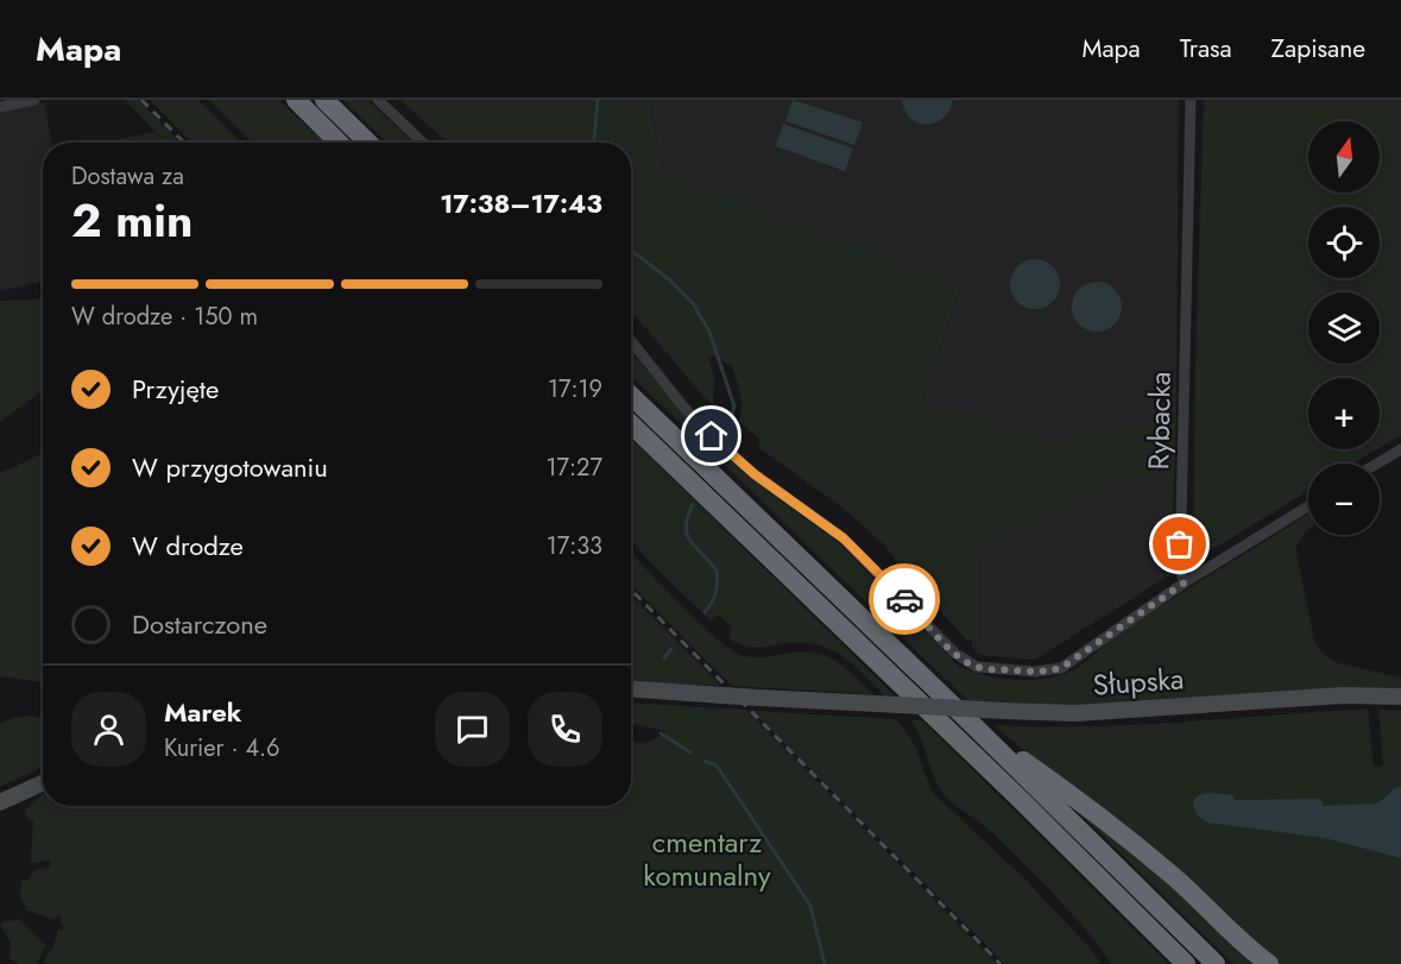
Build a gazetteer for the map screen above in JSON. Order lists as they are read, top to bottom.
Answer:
{
  "streets": {
    "main road": ["Słupska"],
    "street": ["Rybacka"]
  },
  "parks": ["cmentarz komunalny"],
  "north": "top",
  "page": {
    "header": "Mapa",
    "nav": ["Mapa", "Trasa", "Zapisane"],
    "map_buttons": ["+", "−"],
    "heading": ["2 min", "Dostawa za", "17:38–17:43"],
    "panel": ["Marek", "Kurier · 4.6"],
    "bar": "W drodze · 150 m",
    "list": [
      ["Przyjęte", "17:19"],
      ["W przygotowaniu", "17:27"],
      ["W drodze", "17:33"],
      "Dostarczone"
    ]
  }
}
